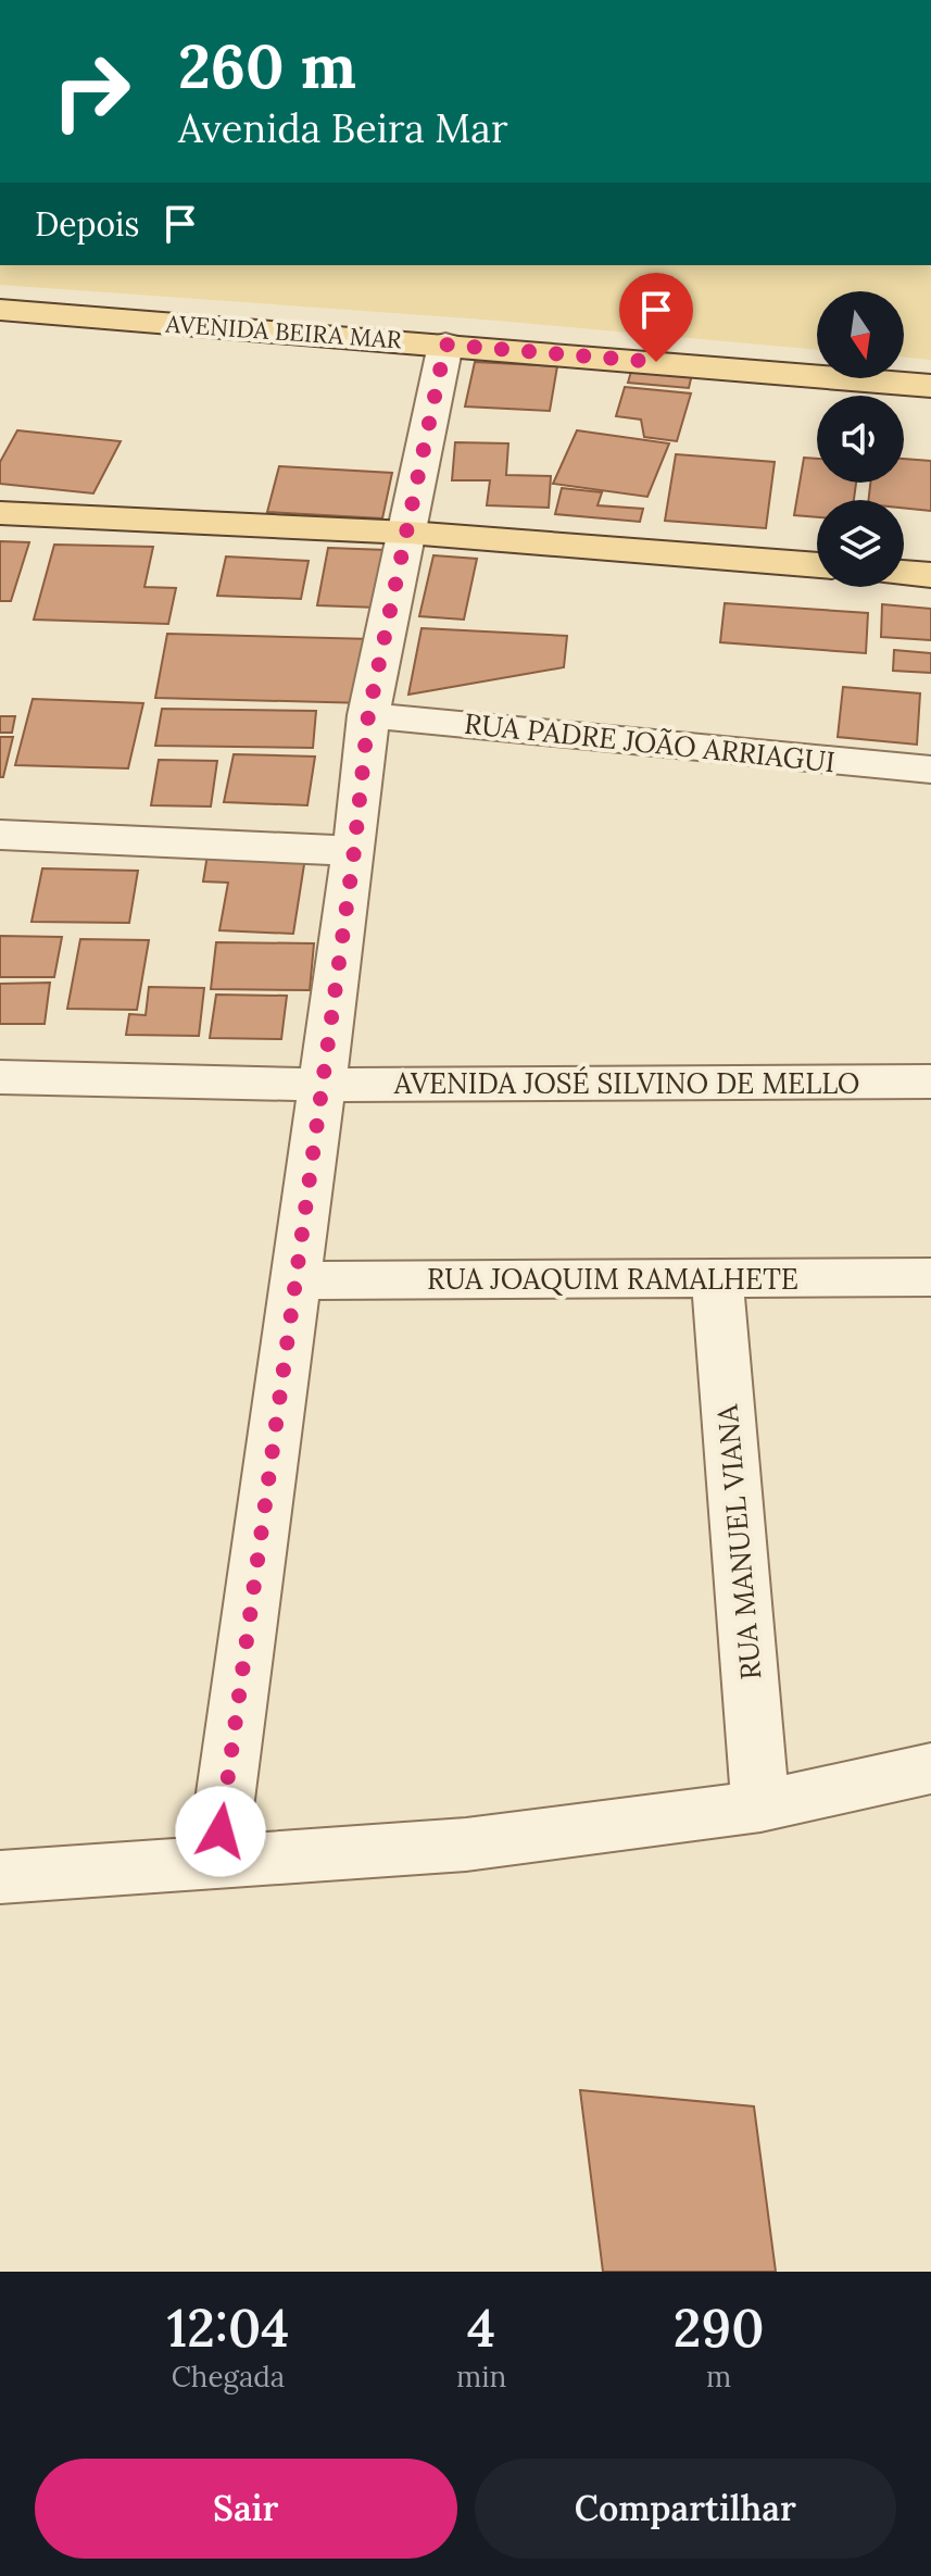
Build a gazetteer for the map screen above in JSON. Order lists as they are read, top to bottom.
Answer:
{
  "streets": {
    "main road": ["AVENIDA BEIRA MAR"],
    "street": [
      "RUA PADRE JOÃO ARRIAGUI",
      "AVENIDA JOSÉ SILVINO DE MELLO",
      "RUA JOAQUIM RAMALHETE",
      "RUA MANUEL VIANA"
    ]
  },
  "crossings": [
    ["RUA JOAQUIM RAMALHETE", "RUA MANUEL VIANA"]
  ],
  "north": "bottom",
  "page": {
    "turn": ["260 m", "Avenida Beira Mar"],
    "then": "Depois",
    "eta": [
      "12:04",
      "Chegada",
      "4",
      "min",
      "290",
      "m"
    ],
    "buttons": ["Sair", "Compartilhar"]
  }
}
